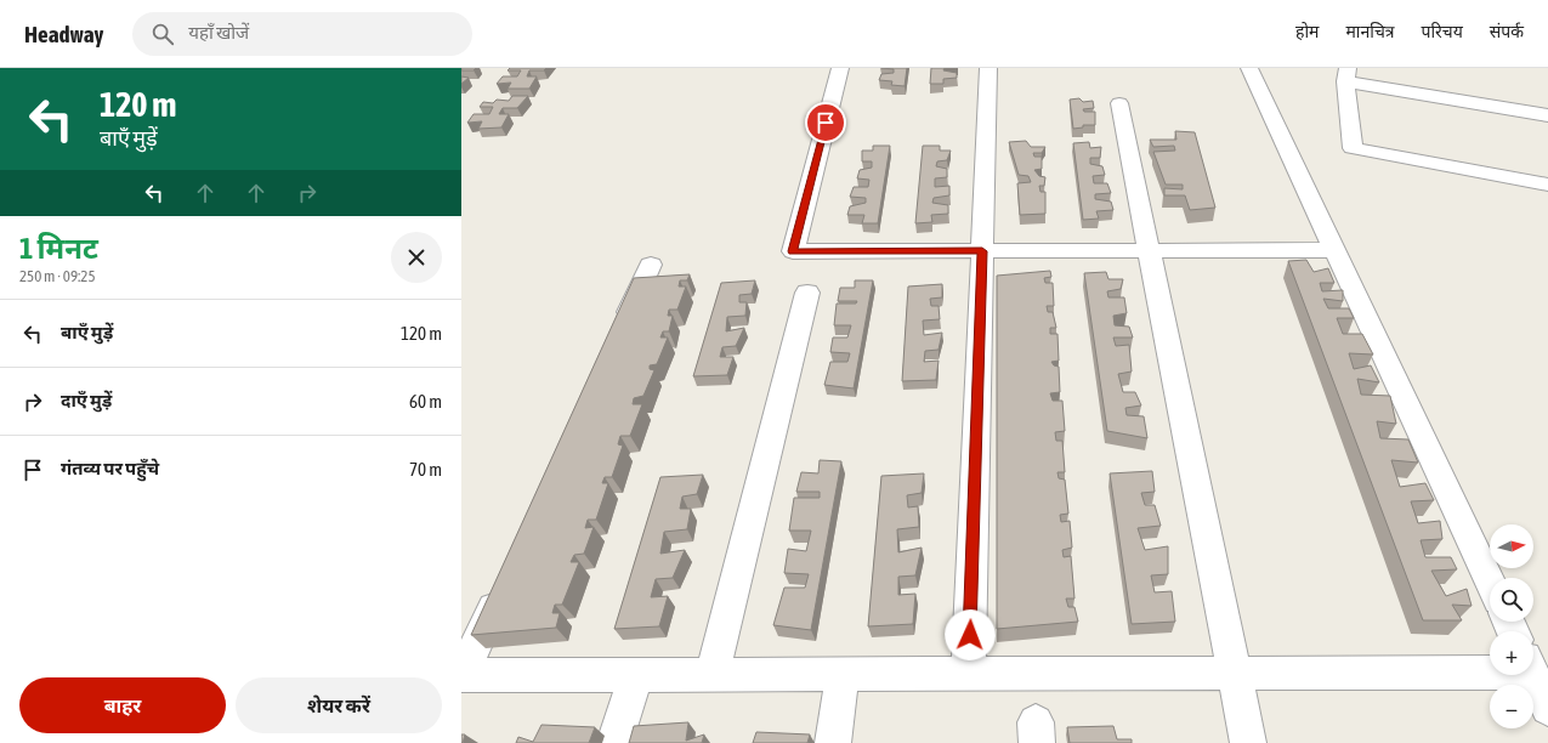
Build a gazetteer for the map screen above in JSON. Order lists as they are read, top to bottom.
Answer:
{
  "north": "right",
  "page": {
    "header": "Headway",
    "search": "यहाँ खोजें",
    "nav": [
      "होम",
      "मानचित्र",
      "परिचय",
      "संपर्क"
    ],
    "turn": ["120 m", "बाएँ मुड़ें"],
    "heading": ["1 मिनट", "250 m · 09:25"],
    "list": [
      {
        "name": "बाएँ मुड़ें",
        "value": "120 m"
      },
      {
        "name": "दाएँ मुड़ें",
        "value": "60 m"
      },
      {
        "name": "गंतव्य पर पहुँचे",
        "value": "70 m"
      }
    ],
    "map_buttons": ["+", "−"],
    "buttons": ["बाहर", "शेयर करें"]
  }
}
